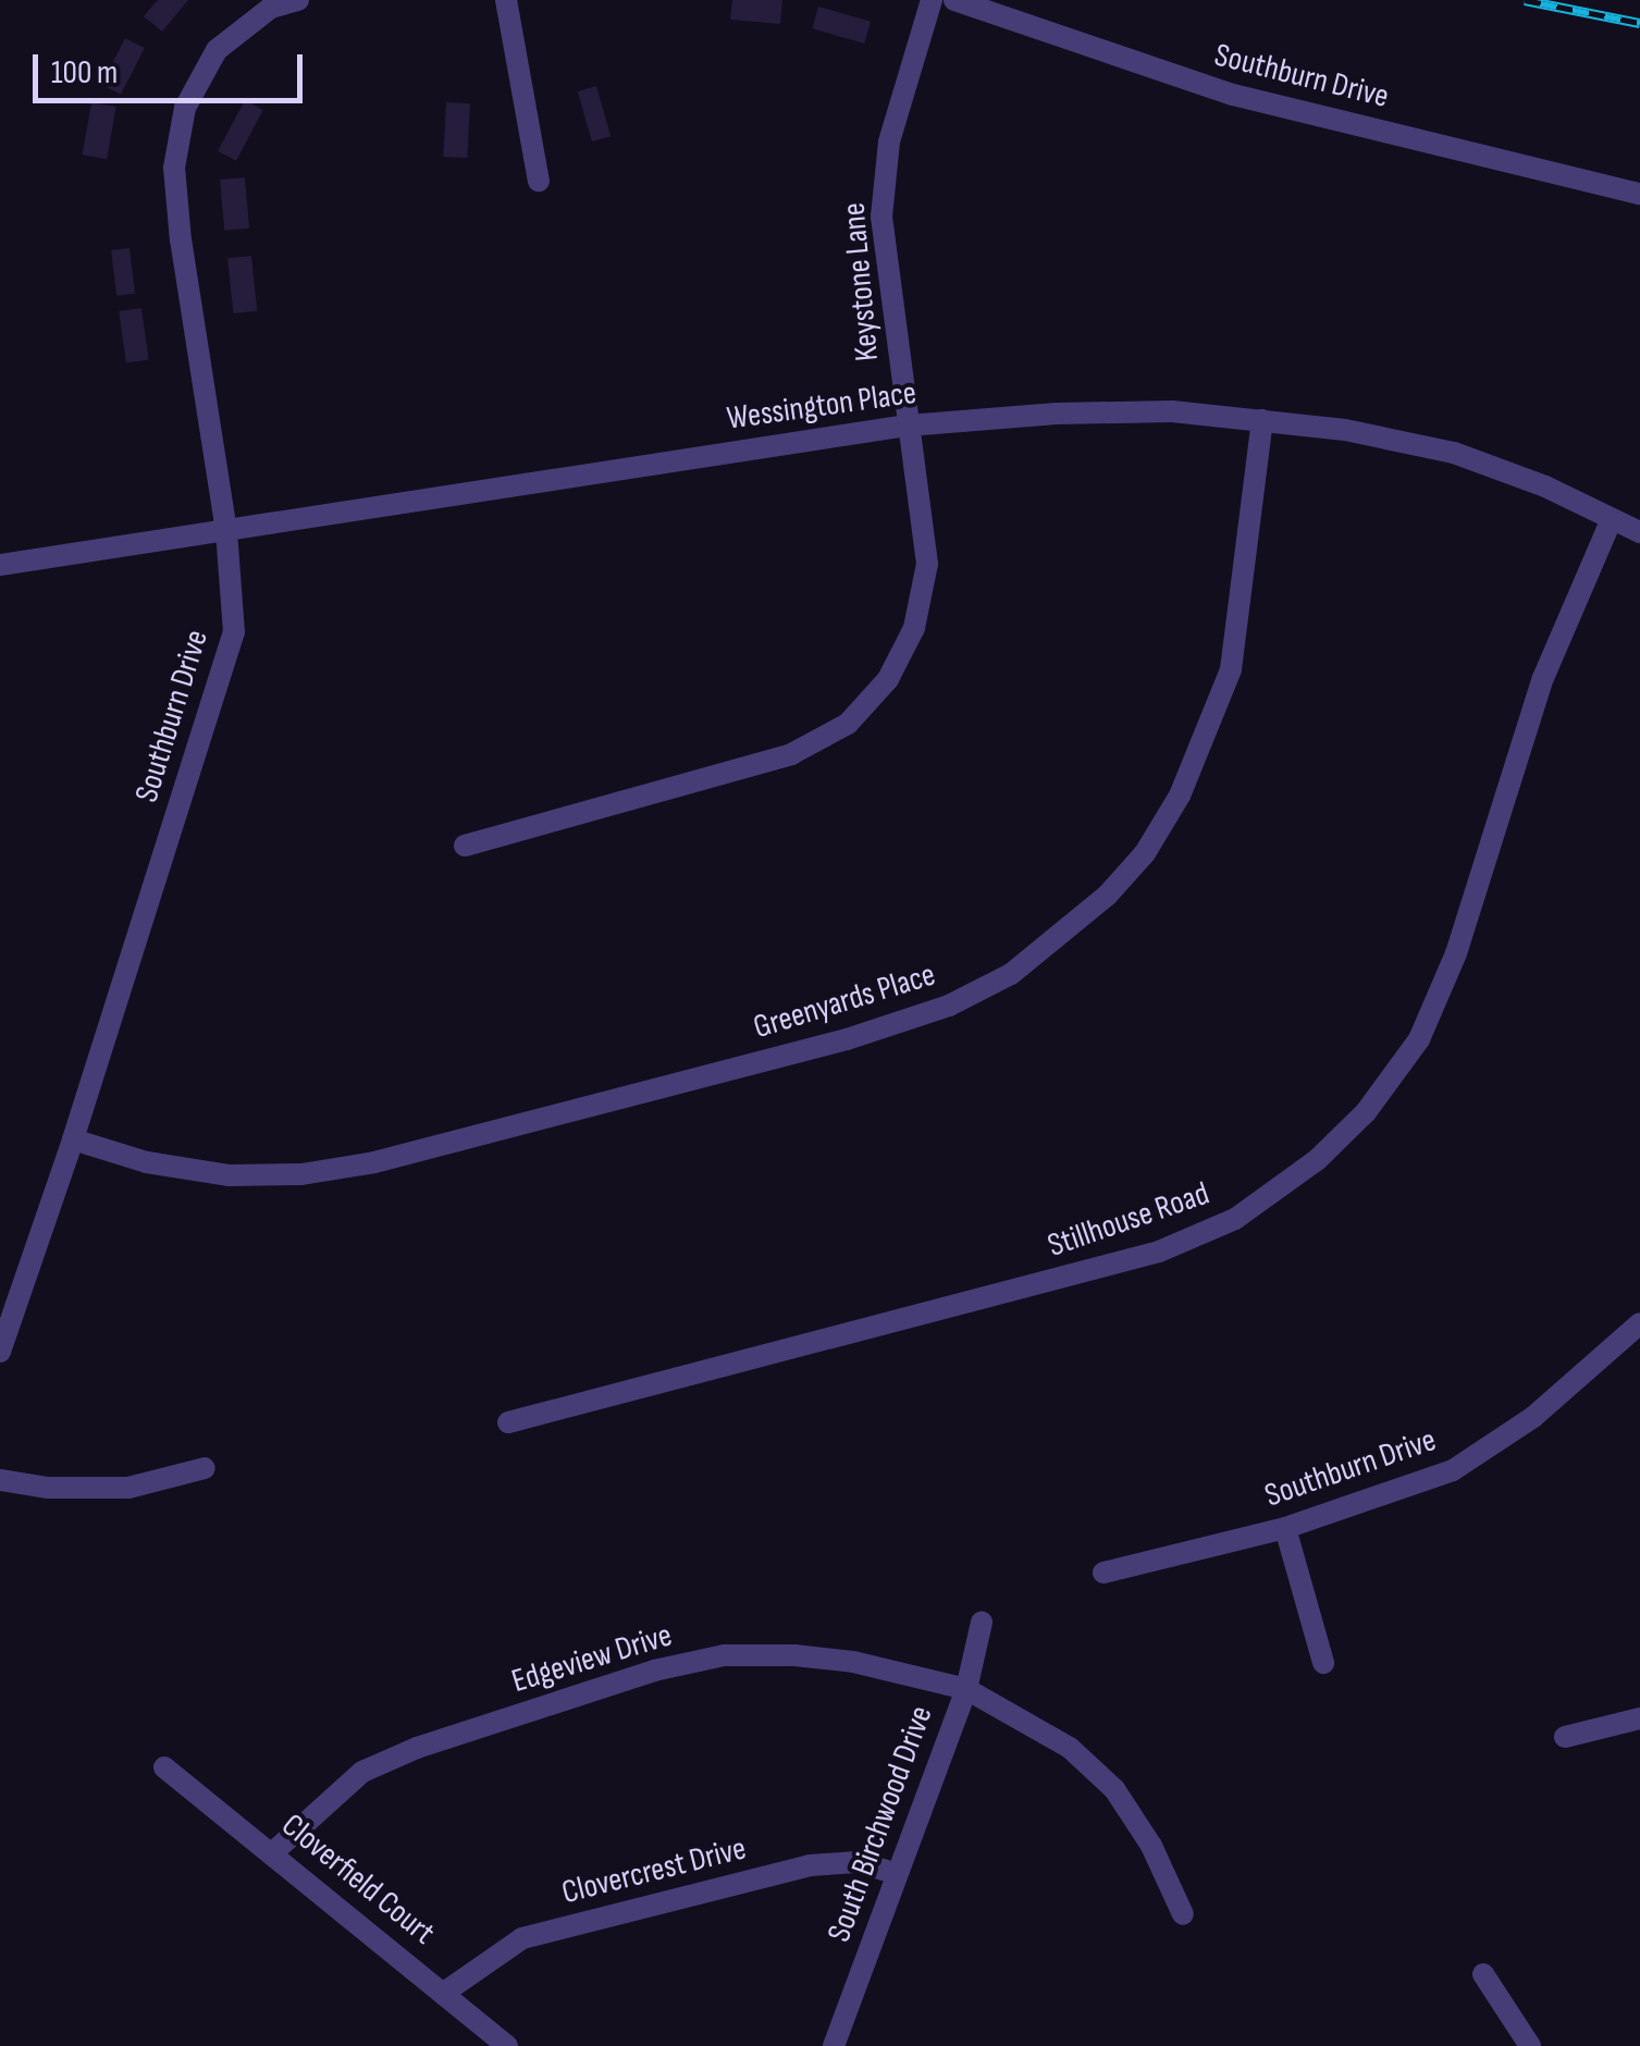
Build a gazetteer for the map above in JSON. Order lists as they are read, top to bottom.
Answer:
{
  "streets": {
    "street": [
      "Southburn Drive",
      "Keystone Lane",
      "Wessington Place",
      "Greenyards Place",
      "Stillhouse Road",
      "Edgeview Drive",
      "South Birchwood Drive",
      "Clovercrest Drive",
      "Cloverfield Court"
    ]
  },
  "crossings": [
    ["Southburn Drive", "Wessington Place"],
    ["Southburn Drive", "Greenyards Place"],
    ["Keystone Lane", "Wessington Place"],
    ["Wessington Place", "Greenyards Place"],
    ["Wessington Place", "Stillhouse Road"],
    ["Edgeview Drive", "South Birchwood Drive"],
    ["Edgeview Drive", "Cloverfield Court"],
    ["South Birchwood Drive", "Clovercrest Drive"],
    ["Clovercrest Drive", "Cloverfield Court"]
  ],
  "scale_bar": "100 m"
}
